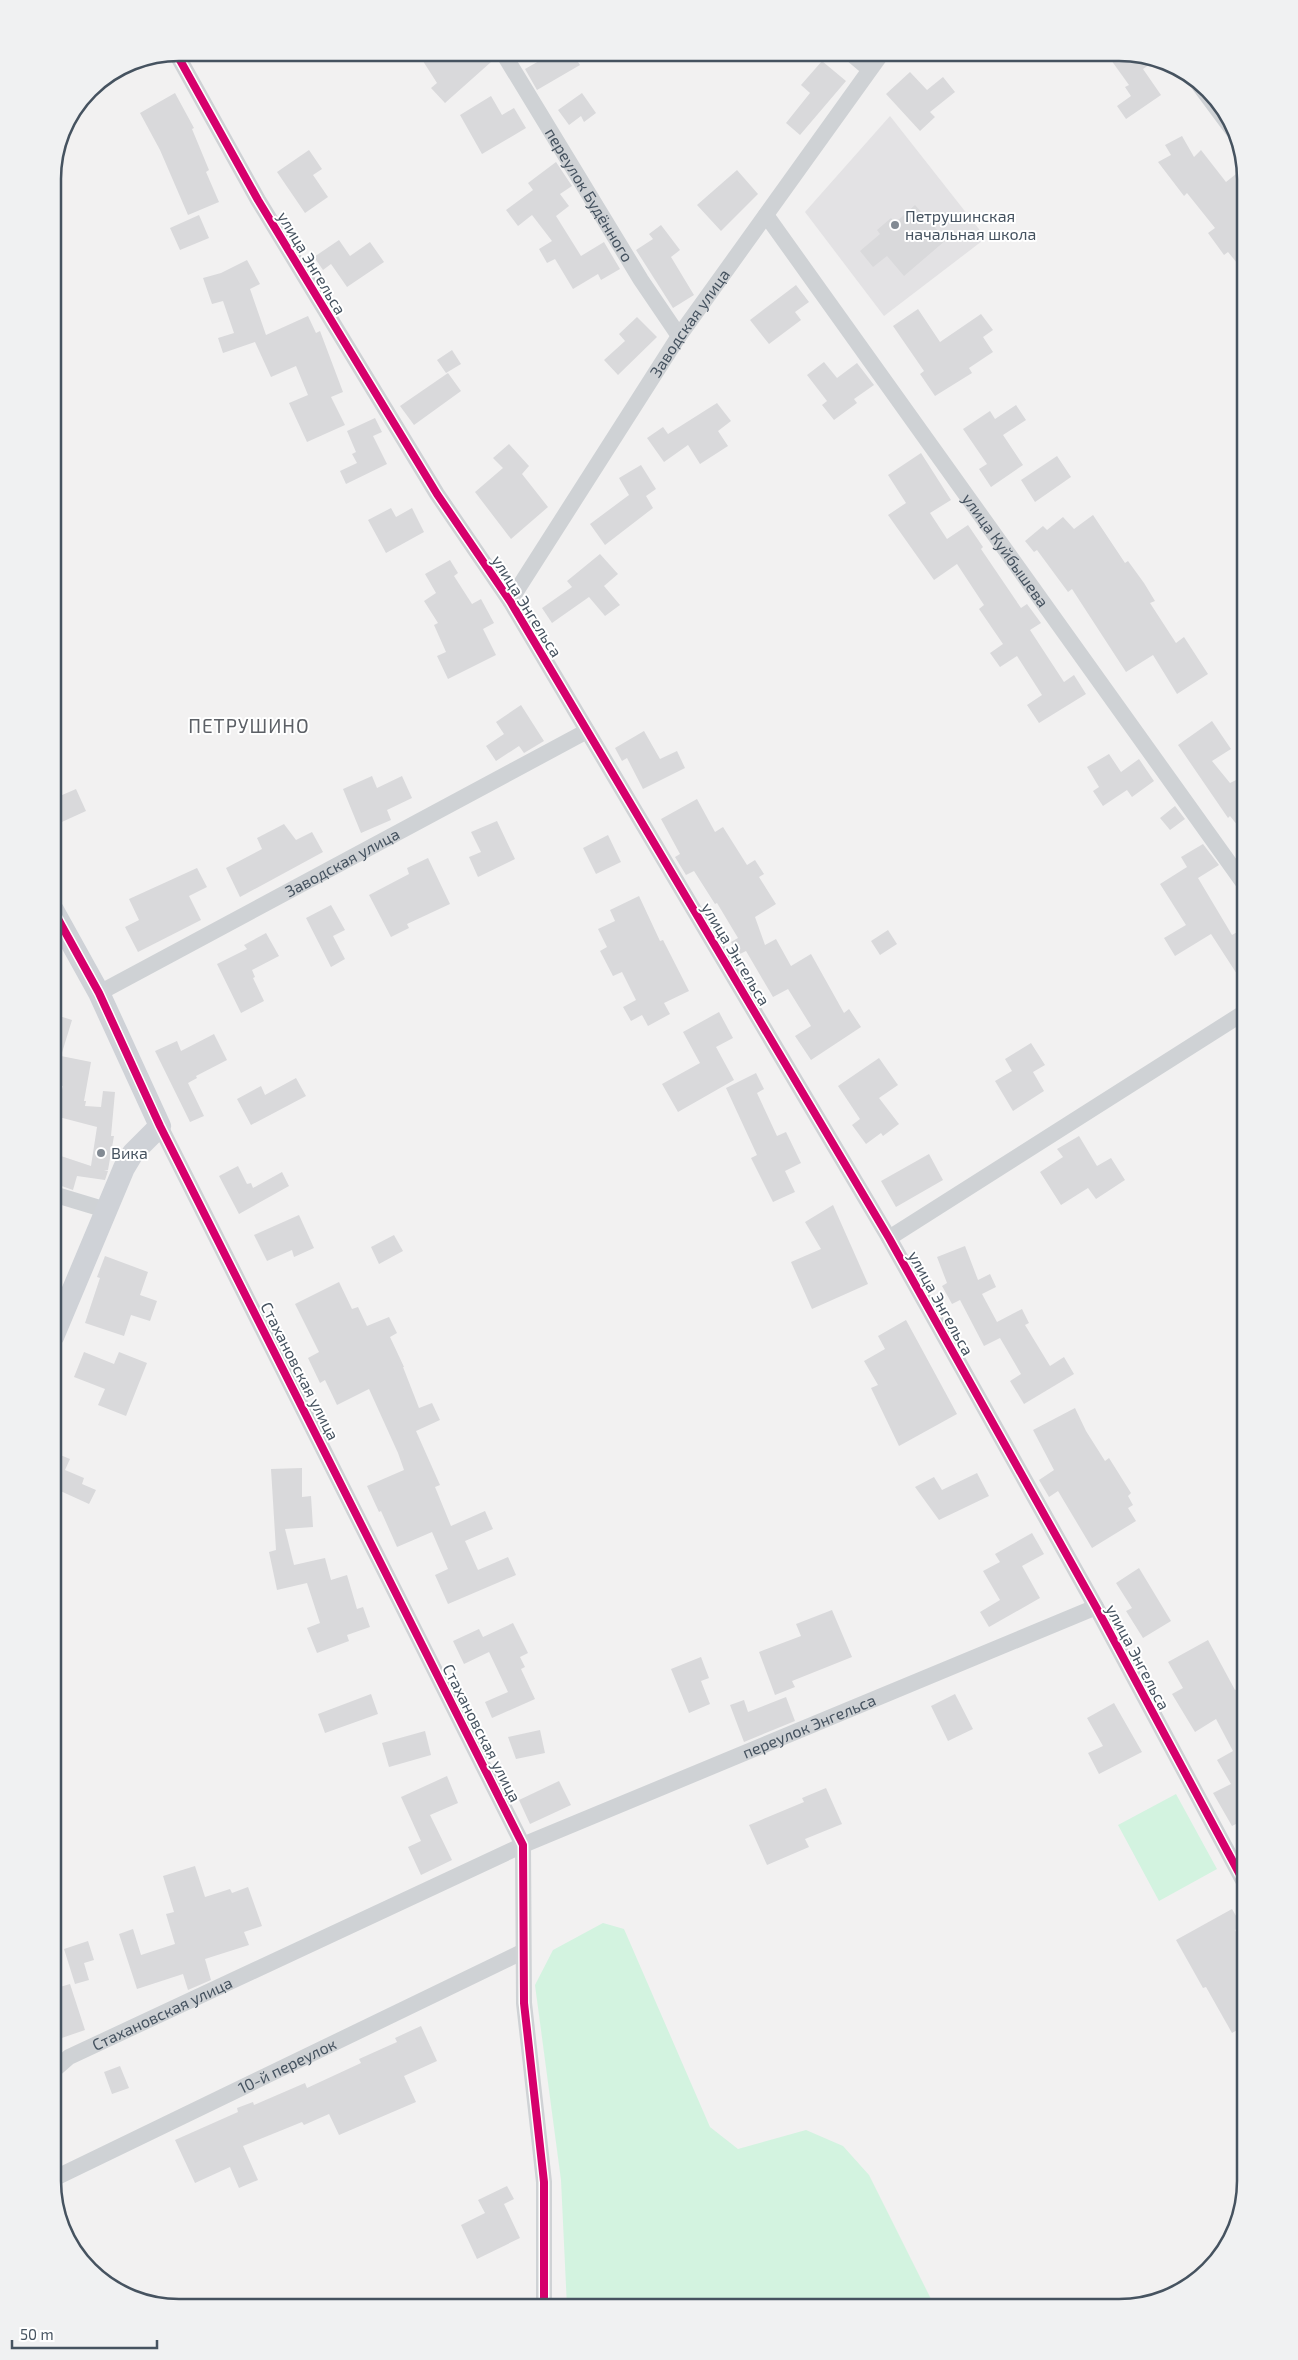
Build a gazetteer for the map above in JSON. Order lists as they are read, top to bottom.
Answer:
{
  "streets": {
    "street": [
      "переулок Будённого",
      "улица Энгельса",
      "Заводская улица",
      "улица Куйбышева",
      "Стахановская улица",
      "переулок Энгельса",
      "10-й переулок"
    ]
  },
  "crossings": [
    ["переулок Будённого", "Заводская улица"],
    ["улица Энгельса", "Заводская улица"],
    ["улица Энгельса", "переулок Энгельса"],
    ["Заводская улица", "улица Куйбышева"],
    ["Заводская улица", "Стахановская улица"],
    ["Стахановская улица", "переулок Энгельса"]
  ],
  "districts": ["ПЕТРУШИНО"],
  "places": ["Петрушинская начальная школа", "Вика"],
  "scale_bar": "50 m"
}
